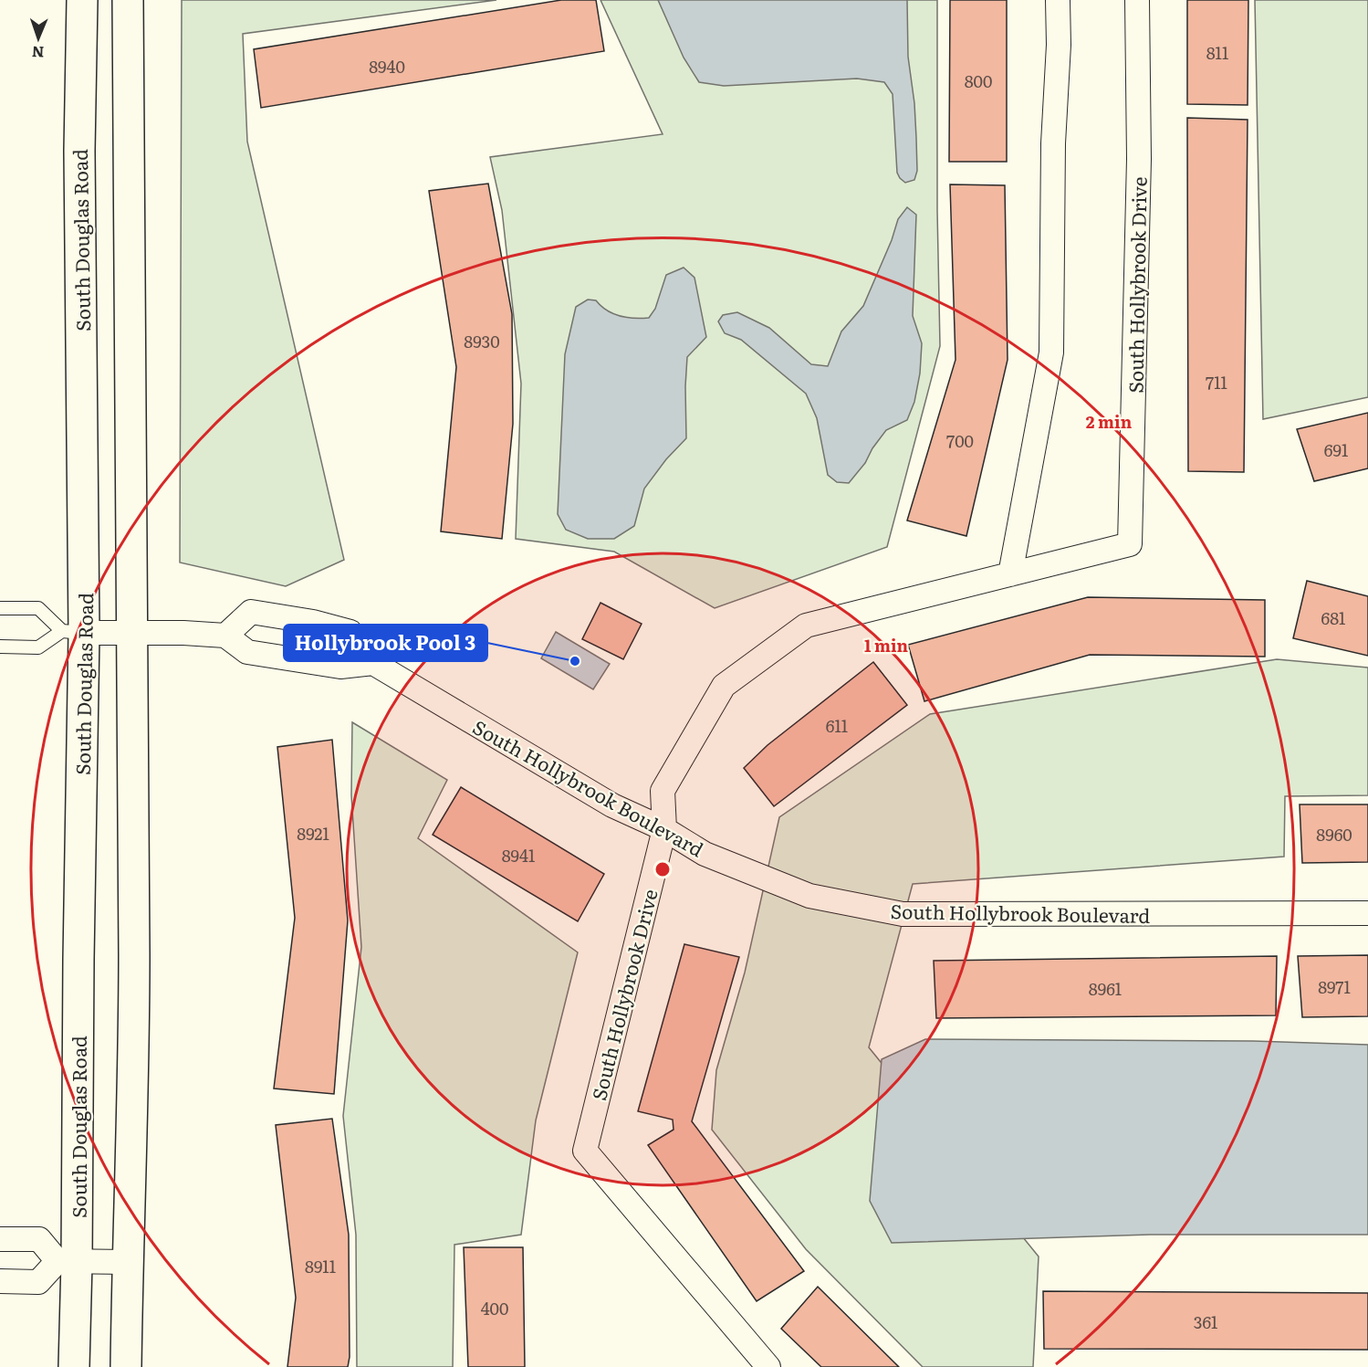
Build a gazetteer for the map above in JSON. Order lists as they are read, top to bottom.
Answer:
{
  "streets": {
    "main road": ["South Douglas Road"],
    "street": ["South Hollybrook Drive", "South Hollybrook Boulevard"]
  },
  "crossings": [
    ["South Hollybrook Drive", "South Hollybrook Boulevard"]
  ],
  "places": ["Hollybrook Pool 3"],
  "house_numbers": [
    "811",
    "8940",
    "800",
    "8930",
    "711",
    "700",
    "691",
    "681",
    "611",
    "8921",
    "8960",
    "8941",
    "8971",
    "8961",
    "8911",
    "400",
    "361"
  ],
  "north": "bottom",
  "rings": ["2 min", "1 min"]
}
